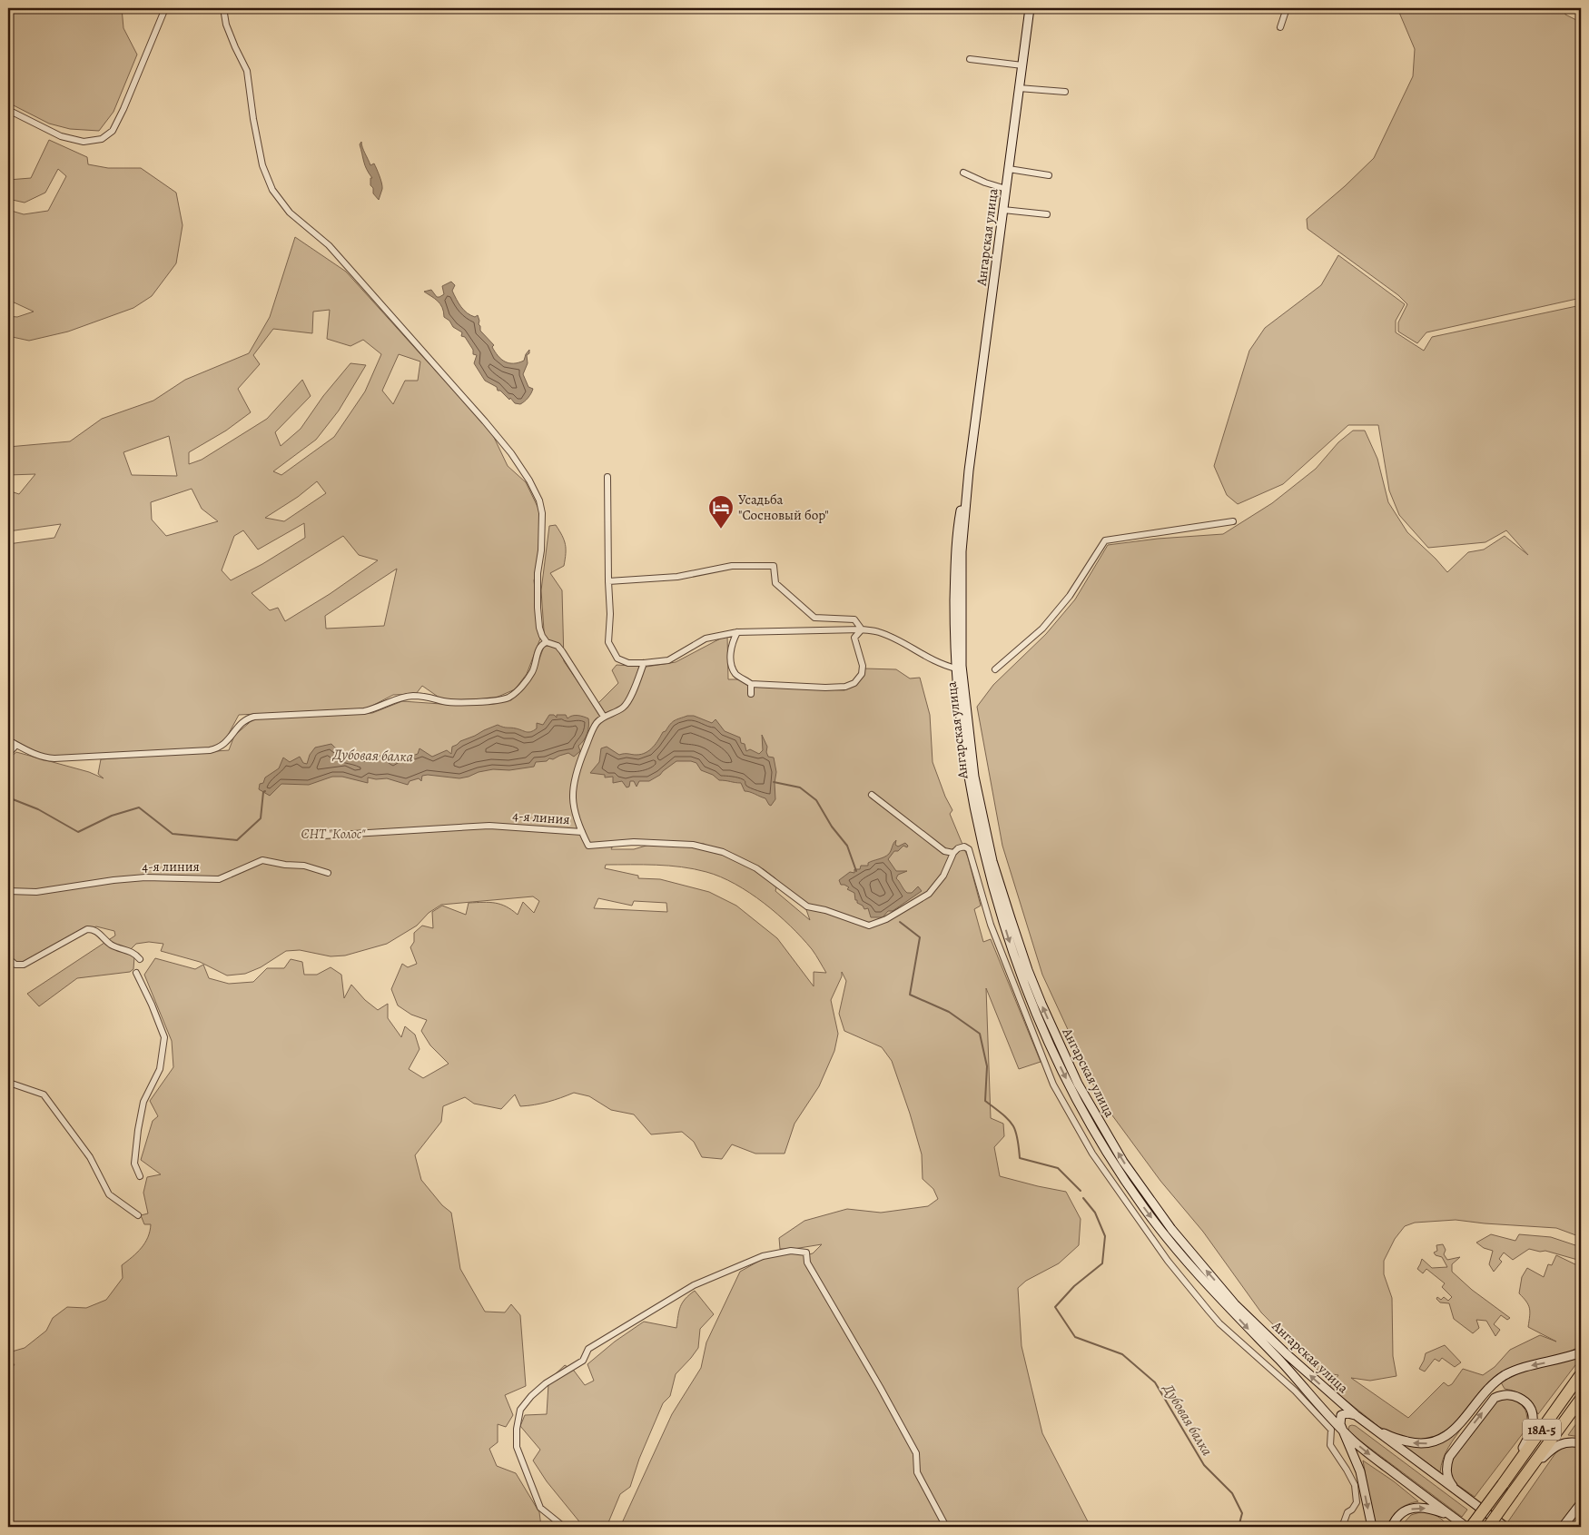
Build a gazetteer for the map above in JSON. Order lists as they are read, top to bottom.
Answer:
{
  "streets": {
    "highway": ["18А-5"],
    "main road": ["Ангарская улица"],
    "street": ["4-я линия"]
  },
  "water": ["Дубовая балка"],
  "parks": ["СНТ \"Колос\""],
  "places": {
    "hotel": ["Усадьба \"Сосновый бор\""]
  }
}
